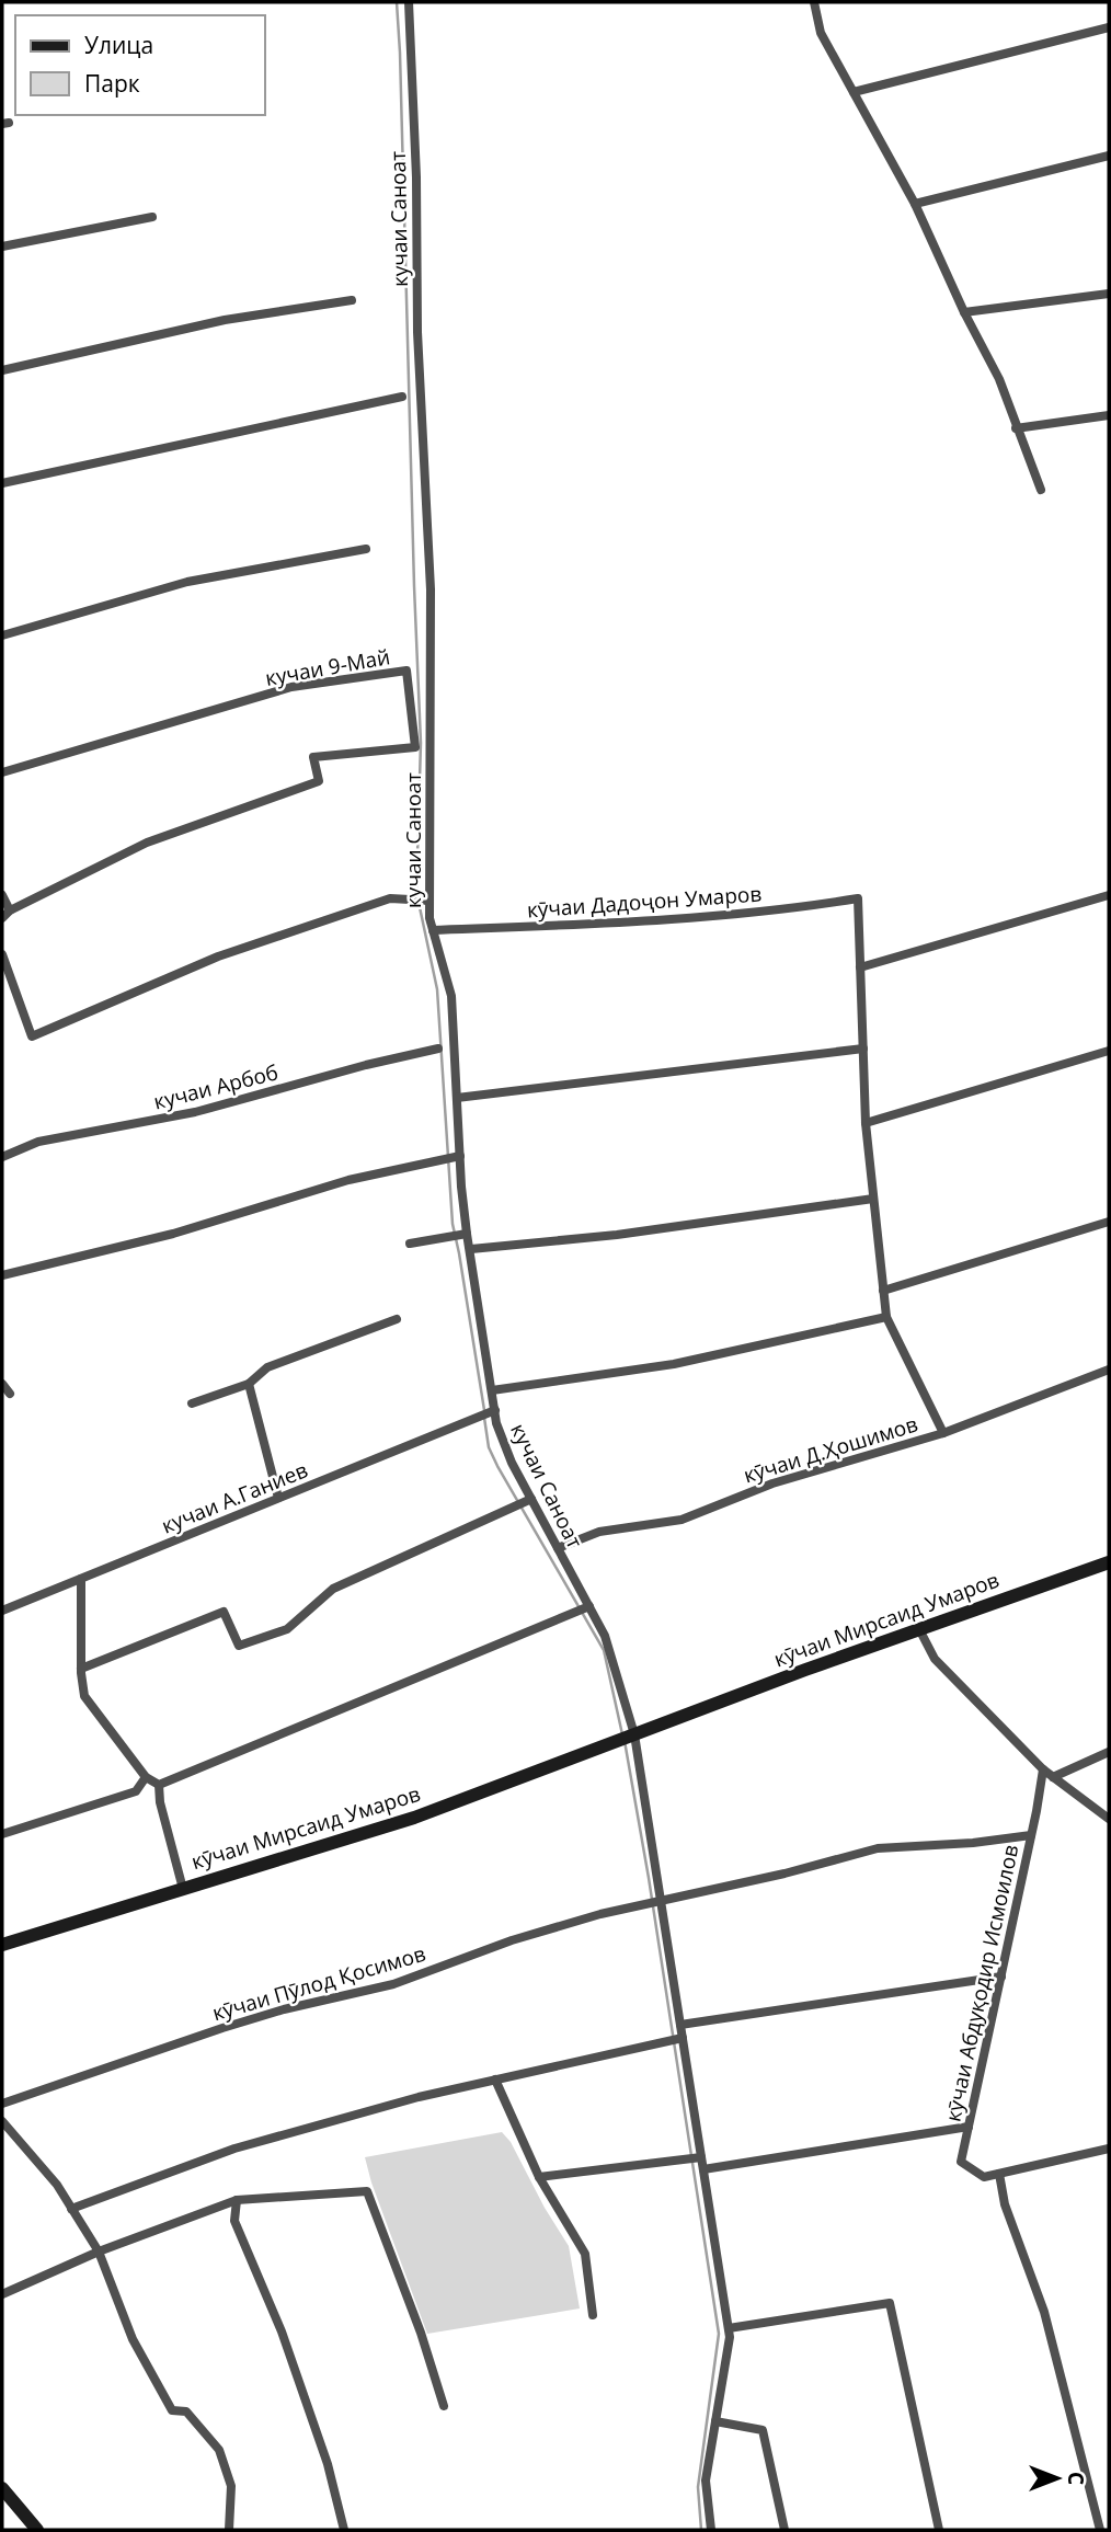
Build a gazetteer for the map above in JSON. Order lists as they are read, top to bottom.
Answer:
{
  "streets": {
    "street": [
      "кучаи Саноат",
      "кучаи 9-Май",
      "кӯчаи Дадоҷон Умаров",
      "кучаи Арбоб",
      "кӯчаи Д.Ҳошимов",
      "кучаи А.Ганиев",
      "кӯчаи Мирсаид Умаров",
      "кӯчаи Пӯлод Қосимов",
      "кӯчаи Абдуқодир Исмоилов"
    ]
  },
  "crossings": [
    ["кучаи Саноат", "кӯчаи Дадоҷон Умаров"],
    ["кучаи Саноат", "кӯчаи Д.Ҳошимов"],
    ["кучаи Саноат", "кучаи А.Ганиев"],
    ["кучаи Саноат", "кӯчаи Мирсаид Умаров"],
    ["кучаи Саноат", "кӯчаи Пӯлод Қосимов"],
    ["кӯчаи Пӯлод Қосимов", "кӯчаи Абдуқодир Исмоилов"]
  ],
  "legend": ["Улица", "Парк"],
  "north": "right"
}
